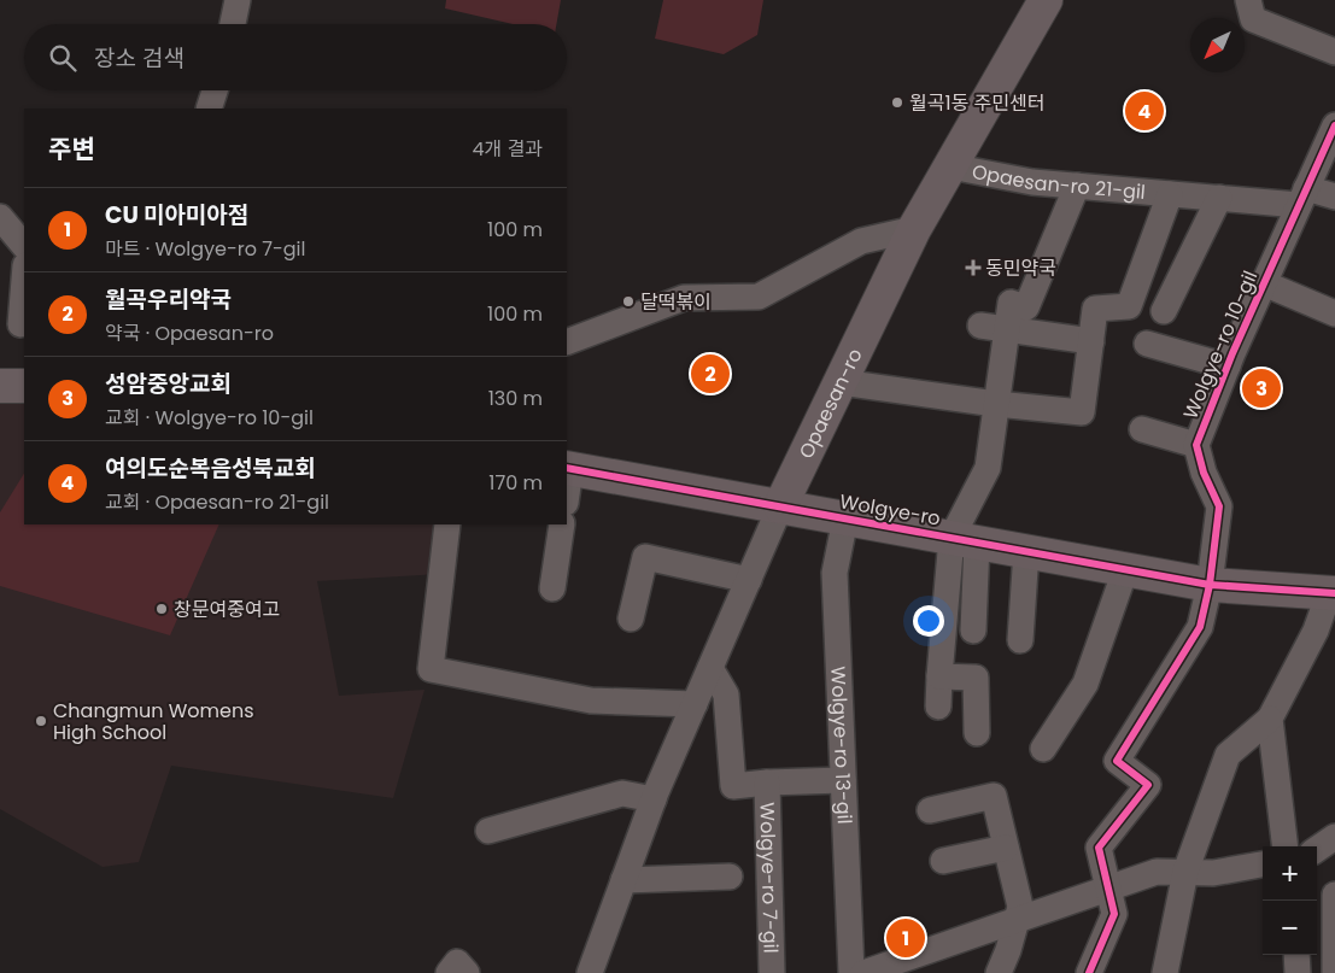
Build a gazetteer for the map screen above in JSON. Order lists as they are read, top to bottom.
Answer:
{
  "streets": {
    "main road": ["Opaesan-ro", "Wolgye-ro"],
    "street": [
      "Opaesan-ro 21-gil",
      "Wolgye-ro 10-gil",
      "Wolgye-ro 13-gil",
      "Wolgye-ro 7-gil"
    ]
  },
  "crossings": [
    ["Opaesan-ro 21-gil", "Wolgye-ro 10-gil"],
    ["Opaesan-ro 21-gil", "Opaesan-ro"],
    ["Wolgye-ro 10-gil", "Wolgye-ro"],
    ["Opaesan-ro", "Wolgye-ro"],
    ["Wolgye-ro", "Wolgye-ro 13-gil"]
  ],
  "places": {
    "other": [
      "월곡1동 주민센터",
      "달떡볶이",
      "창문여중여고",
      "Changmun Womens High School"
    ],
    "health": ["동민약국"]
  },
  "north": "bottom left",
  "page": {
    "search": "장소 검색",
    "pins": [
      "4",
      "2",
      "3",
      "1"
    ],
    "heading": ["주변", "4개 결과"],
    "list": [
      {
        "mark": "1",
        "name": "CU 미아미아점",
        "note": "마트 · Wolgye-ro 7-gil",
        "value": "100 m"
      },
      {
        "mark": "2",
        "name": "월곡우리약국",
        "note": "약국 · Opaesan-ro",
        "value": "100 m"
      },
      {
        "mark": "3",
        "name": "성암중앙교회",
        "note": "교회 · Wolgye-ro 10-gil",
        "value": "130 m"
      },
      {
        "mark": "4",
        "name": "여의도순복음성북교회",
        "note": "교회 · Opaesan-ro 21-gil",
        "value": "170 m"
      }
    ],
    "map_buttons": ["+", "−"]
  }
}
